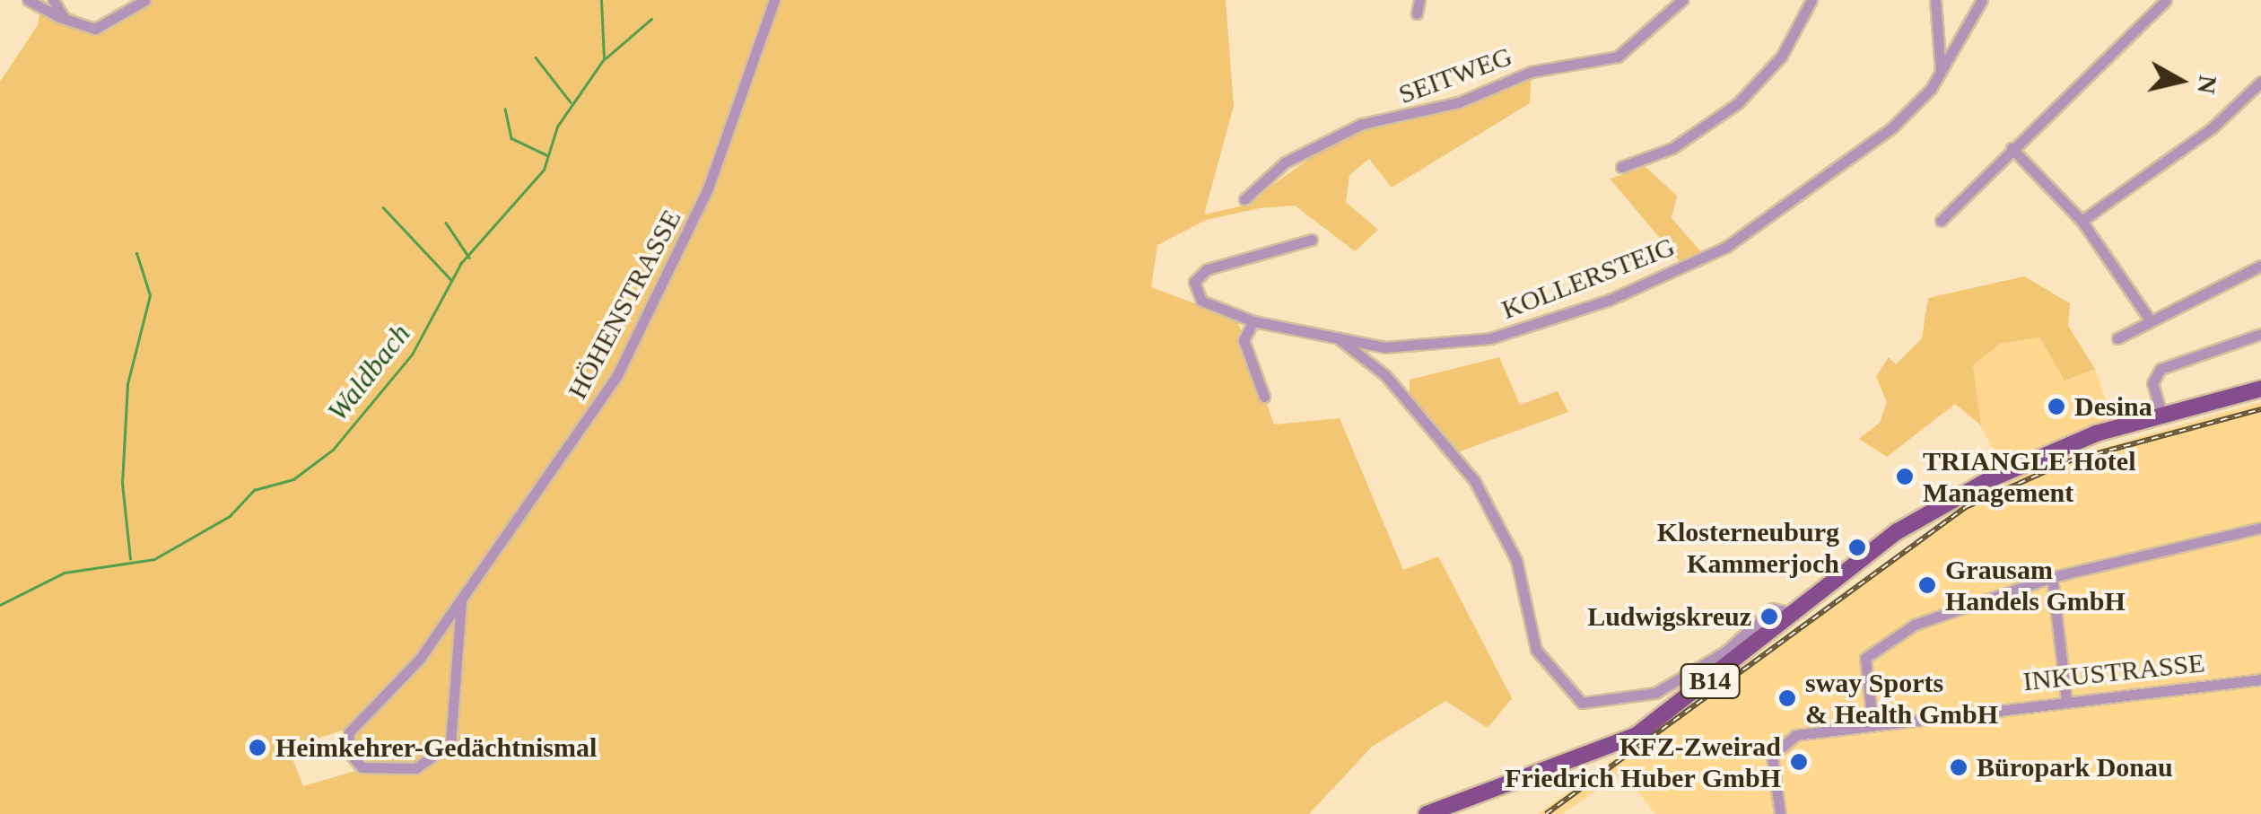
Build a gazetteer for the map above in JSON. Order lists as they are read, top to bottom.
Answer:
{
  "streets": {
    "main road": ["B14"],
    "street": [
      "SEITWEG",
      "KOLLERSTEIG",
      "HÖHENSTRASSE",
      "INKUSTRASSE"
    ]
  },
  "water": ["Waldbach"],
  "places": [
    "Desina",
    "TRIANGLE Hotel Management",
    "Klosterneuburg Kammerjoch",
    "Grausam Handels GmbH",
    "Ludwigskreuz",
    "sway Sports & Health GmbH",
    "Heimkehrer-Gedächtnismal",
    "KFZ-Zweirad Friedrich Huber GmbH",
    "Büropark Donau"
  ],
  "north": "right"
}
